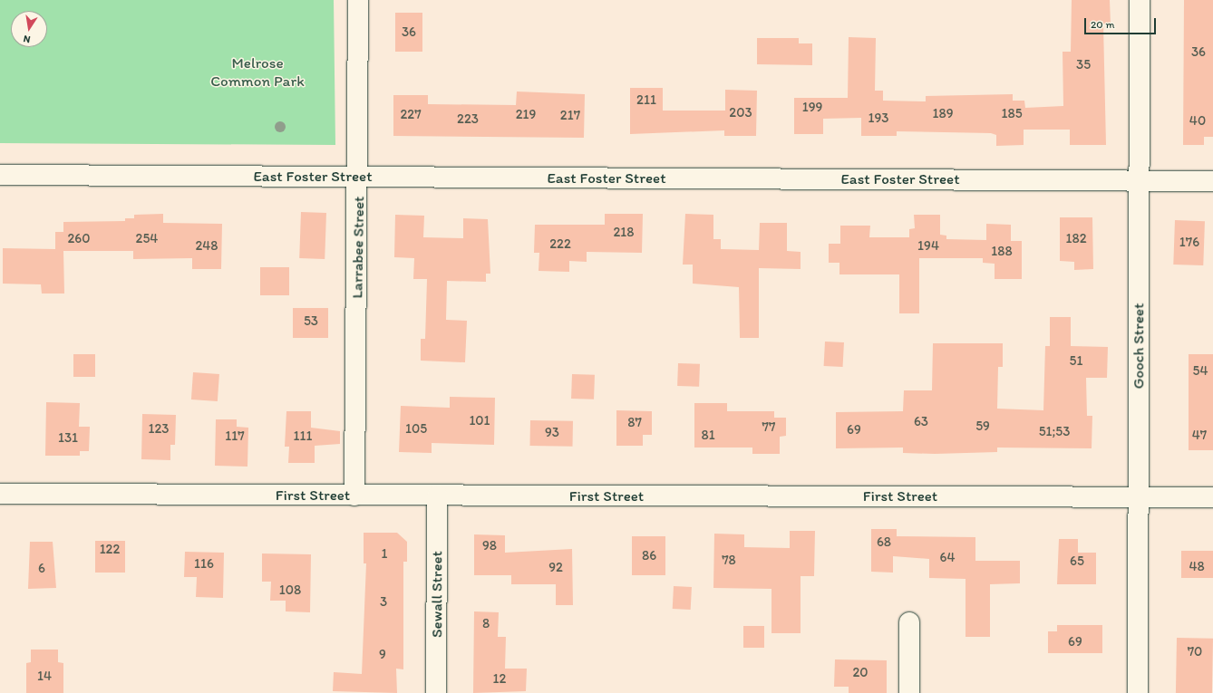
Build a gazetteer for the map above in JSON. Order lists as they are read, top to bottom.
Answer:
{
  "streets": {
    "street": [
      "East Foster Street",
      "Larrabee Street",
      "Gooch Street",
      "First Street",
      "Sewall Street"
    ]
  },
  "crossings": [
    ["East Foster Street", "Larrabee Street"],
    ["East Foster Street", "Gooch Street"],
    ["Larrabee Street", "First Street"],
    ["Gooch Street", "First Street"],
    ["First Street", "Sewall Street"]
  ],
  "parks": ["Melrose Common Park"],
  "house_numbers": [
    "36",
    "36",
    "35",
    "211",
    "199",
    "203",
    "189",
    "185",
    "227",
    "219",
    "217",
    "193",
    "223",
    "40",
    "218",
    "260",
    "254",
    "182",
    "176",
    "222",
    "248",
    "194",
    "188",
    "53",
    "51",
    "54",
    "101",
    "63",
    "87",
    "59",
    "77",
    "123",
    "105",
    "69",
    "51;53",
    "93",
    "81",
    "47",
    "117",
    "111",
    "131",
    "68",
    "98",
    "122",
    "1",
    "86",
    "64",
    "78",
    "65",
    "116",
    "48",
    "92",
    "6",
    "108",
    "3",
    "8",
    "69",
    "70",
    "9",
    "20",
    "14",
    "12"
  ],
  "scale_bar": "20 m",
  "north": "bottom"
}
